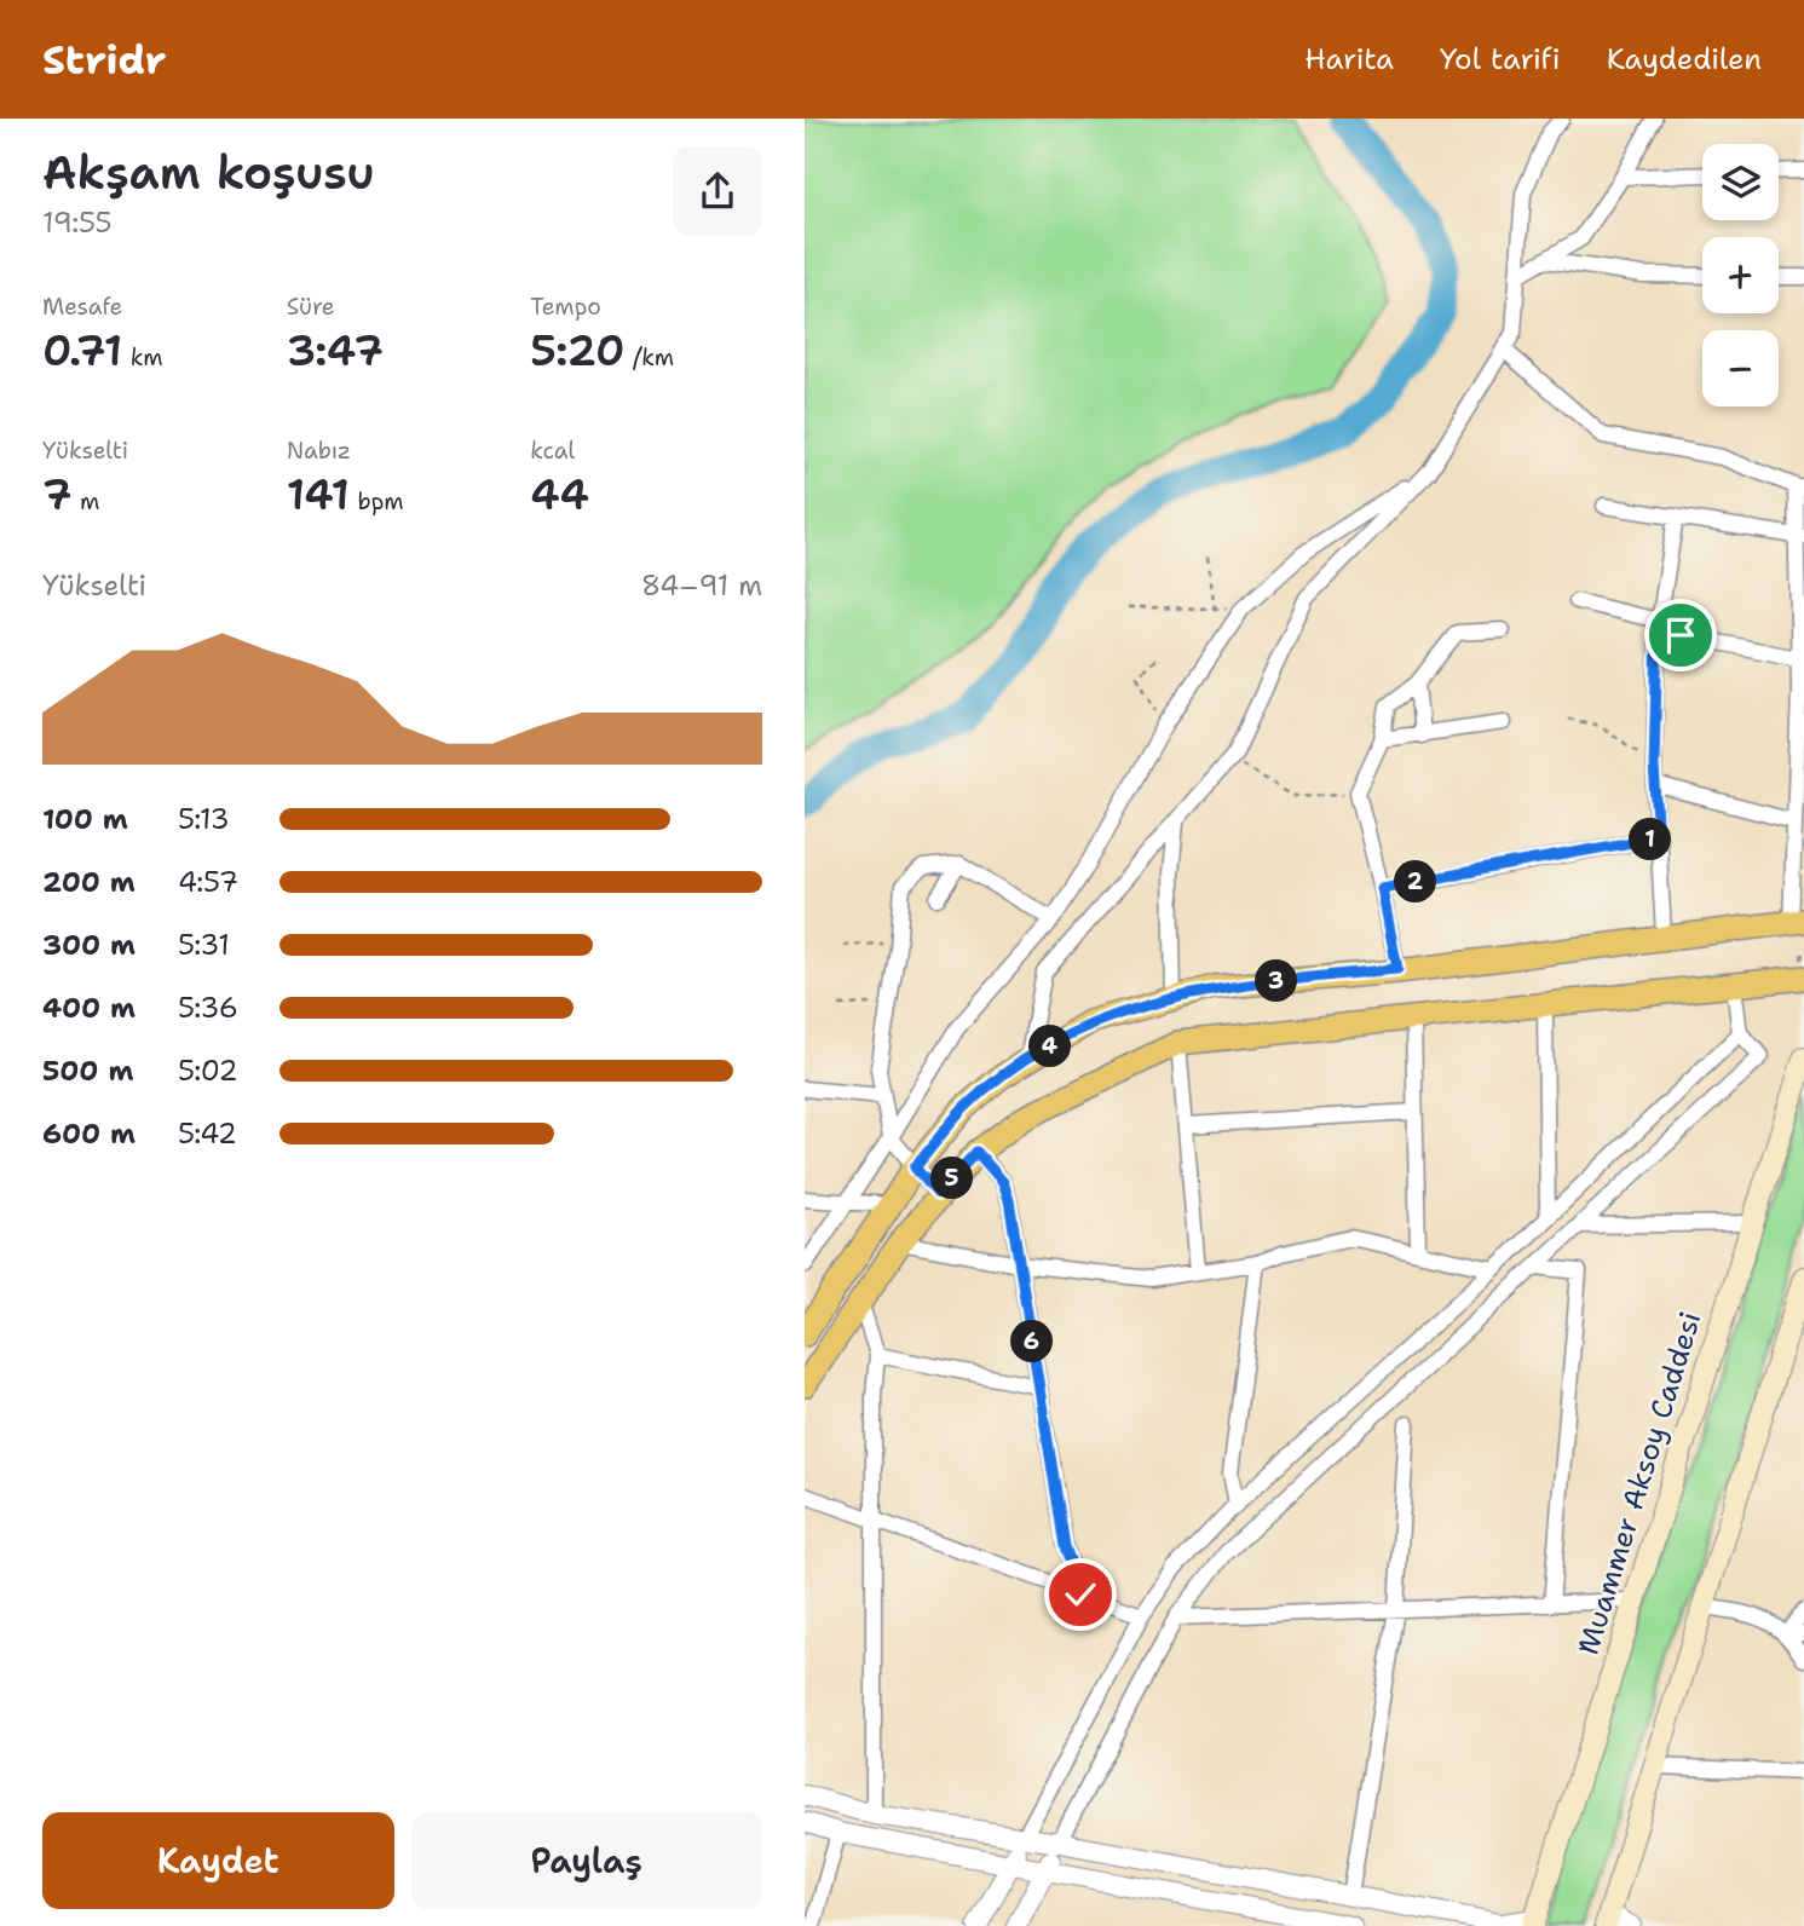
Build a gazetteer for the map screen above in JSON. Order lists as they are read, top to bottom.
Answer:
{
  "streets": {
    "main road": ["Muammer Aksoy Caddesi"]
  },
  "page": {
    "header": "Stridr",
    "nav": ["Harita", "Yol tarifi", "Kaydedilen"],
    "heading": ["Akşam koşusu", "19:55"],
    "map_buttons": ["+", "−"],
    "stats": [
      ["Mesafe", "0.71 km"],
      ["Süre", "3:47"],
      ["Tempo", "5:20 /km"],
      ["Yükselti", "7 m"],
      ["Nabız", "141 bpm"],
      ["kcal", "44"]
    ],
    "chart": ["Yükselti", "84–91 m"],
    "list": [
      {
        "name": "100 m",
        "note": "5:13"
      },
      {
        "name": "200 m",
        "note": "4:57"
      },
      {
        "name": "300 m",
        "note": "5:31"
      },
      {
        "name": "400 m",
        "note": "5:36"
      },
      {
        "name": "500 m",
        "note": "5:02"
      },
      {
        "name": "600 m",
        "note": "5:42"
      }
    ],
    "pins": [
      "1",
      "2",
      "3",
      "4",
      "5",
      "6"
    ],
    "buttons": ["Kaydet", "Paylaş"]
  }
}
